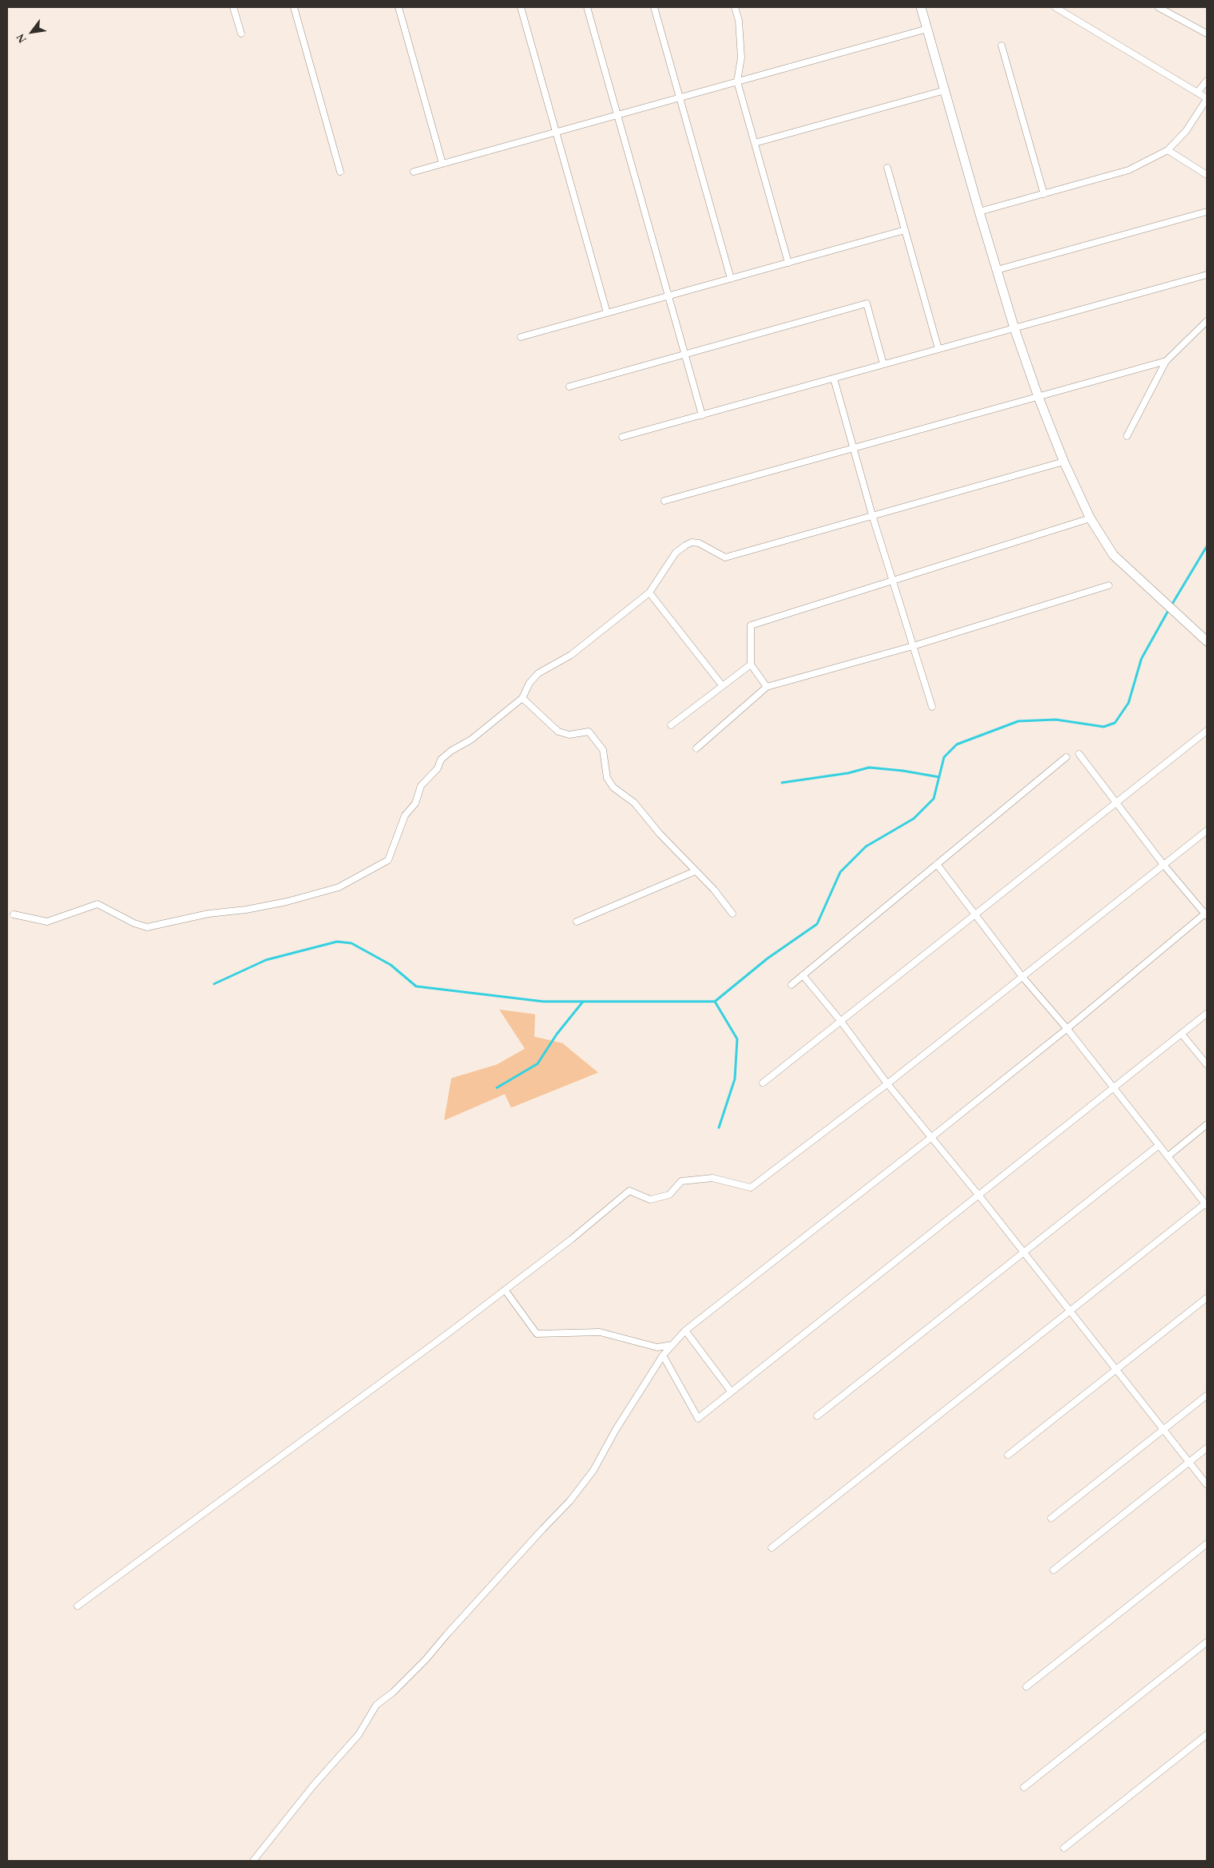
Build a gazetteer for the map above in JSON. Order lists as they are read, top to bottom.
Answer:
{
  "north": "bottom left"
}
